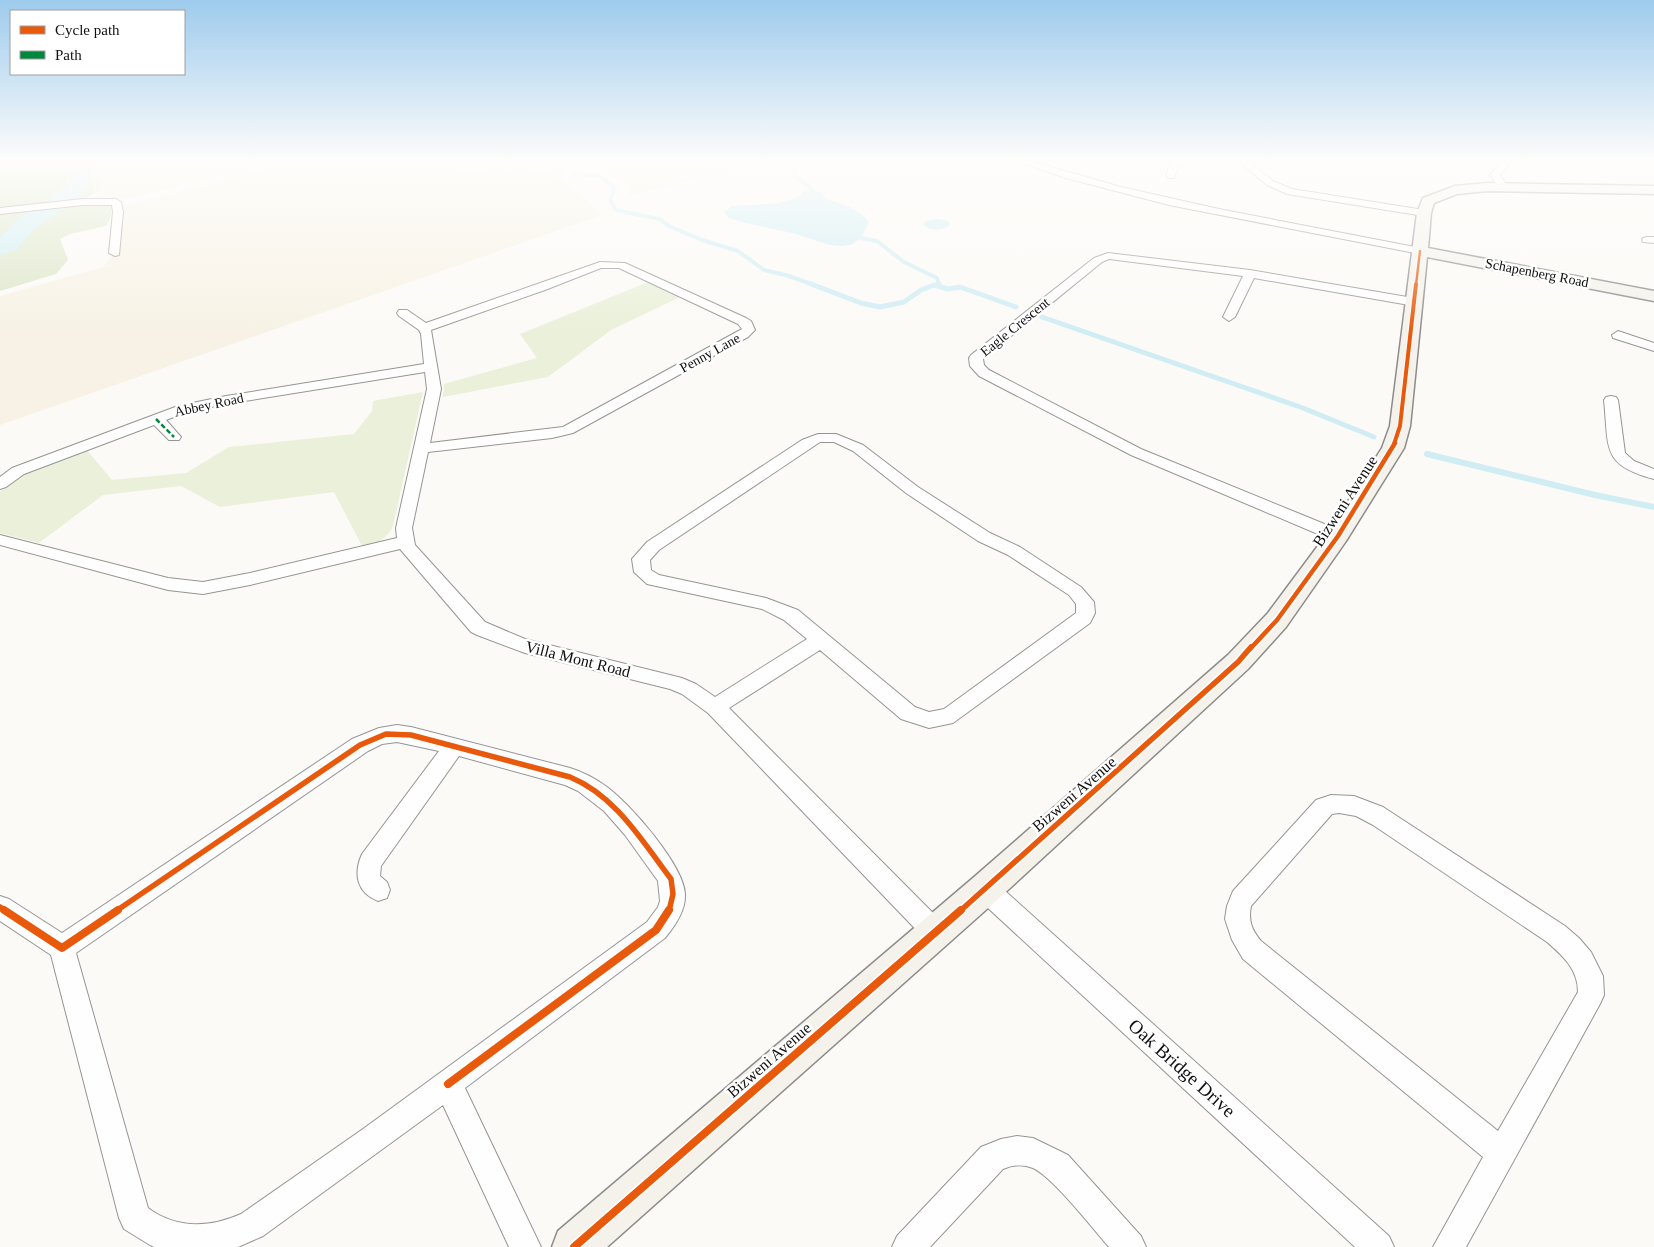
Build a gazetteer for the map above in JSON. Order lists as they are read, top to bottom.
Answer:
{
  "streets": {
    "street": [
      "Schapenberg Road",
      "Eagle Crescent",
      "Penny Lane",
      "Abbey Road",
      "Bizweni Avenue",
      "Villa Mont Road",
      "Oak Bridge Drive"
    ]
  },
  "crossings": [
    ["Schapenberg Road", "Bizweni Avenue"],
    ["Eagle Crescent", "Bizweni Avenue"],
    ["Bizweni Avenue", "Villa Mont Road"],
    ["Bizweni Avenue", "Oak Bridge Drive"]
  ],
  "legend": ["Cycle path", "Path"]
}
